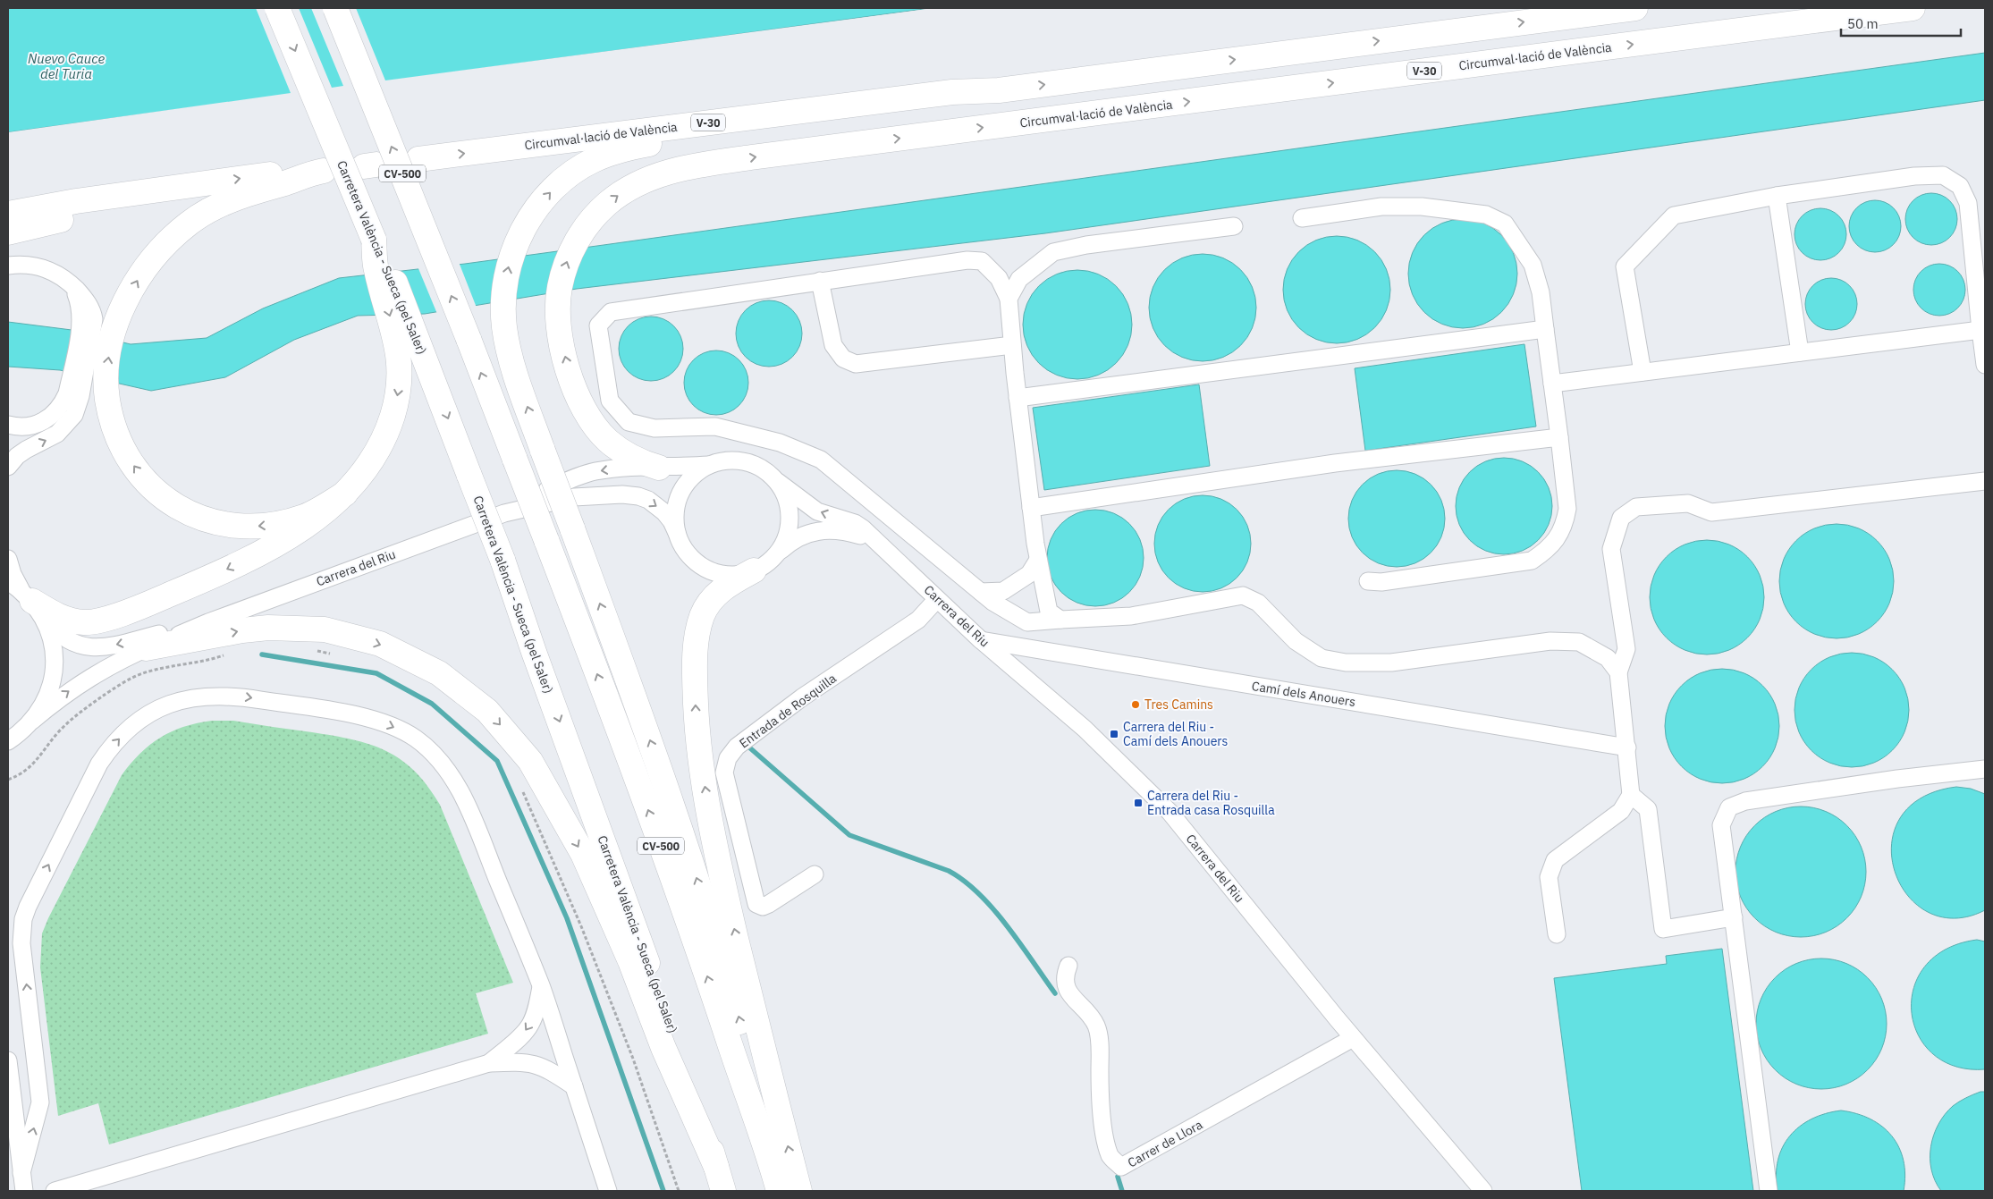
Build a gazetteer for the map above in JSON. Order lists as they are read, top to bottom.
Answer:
{
  "streets": {
    "highway": [
      "Circumval·lació de València",
      "V-30",
      "CV-500",
      "Carretera València - Sueca (pel Saler)"
    ],
    "street": [
      "Carrera del Riu",
      "Camí dels Anouers",
      "Entrada de Rosquilla",
      "Carrer de Llora"
    ]
  },
  "crossings": [
    ["Circumval·lació de València", "Carrera del Riu"],
    ["Carrera del Riu", "Camí dels Anouers"],
    ["Carrera del Riu", "Entrada de Rosquilla"],
    ["Carrera del Riu", "Carrer de Llora"]
  ],
  "one_way": ["Circumval·lació de València"],
  "water": ["Nuevo Cauce del Turia"],
  "places": {
    "other": ["Tres Camins"],
    "transit": ["Carrera del Riu - Camí dels Anouers", "Carrera del Riu - Entrada casa Rosquilla"]
  },
  "scale_bar": "50 m"
}
